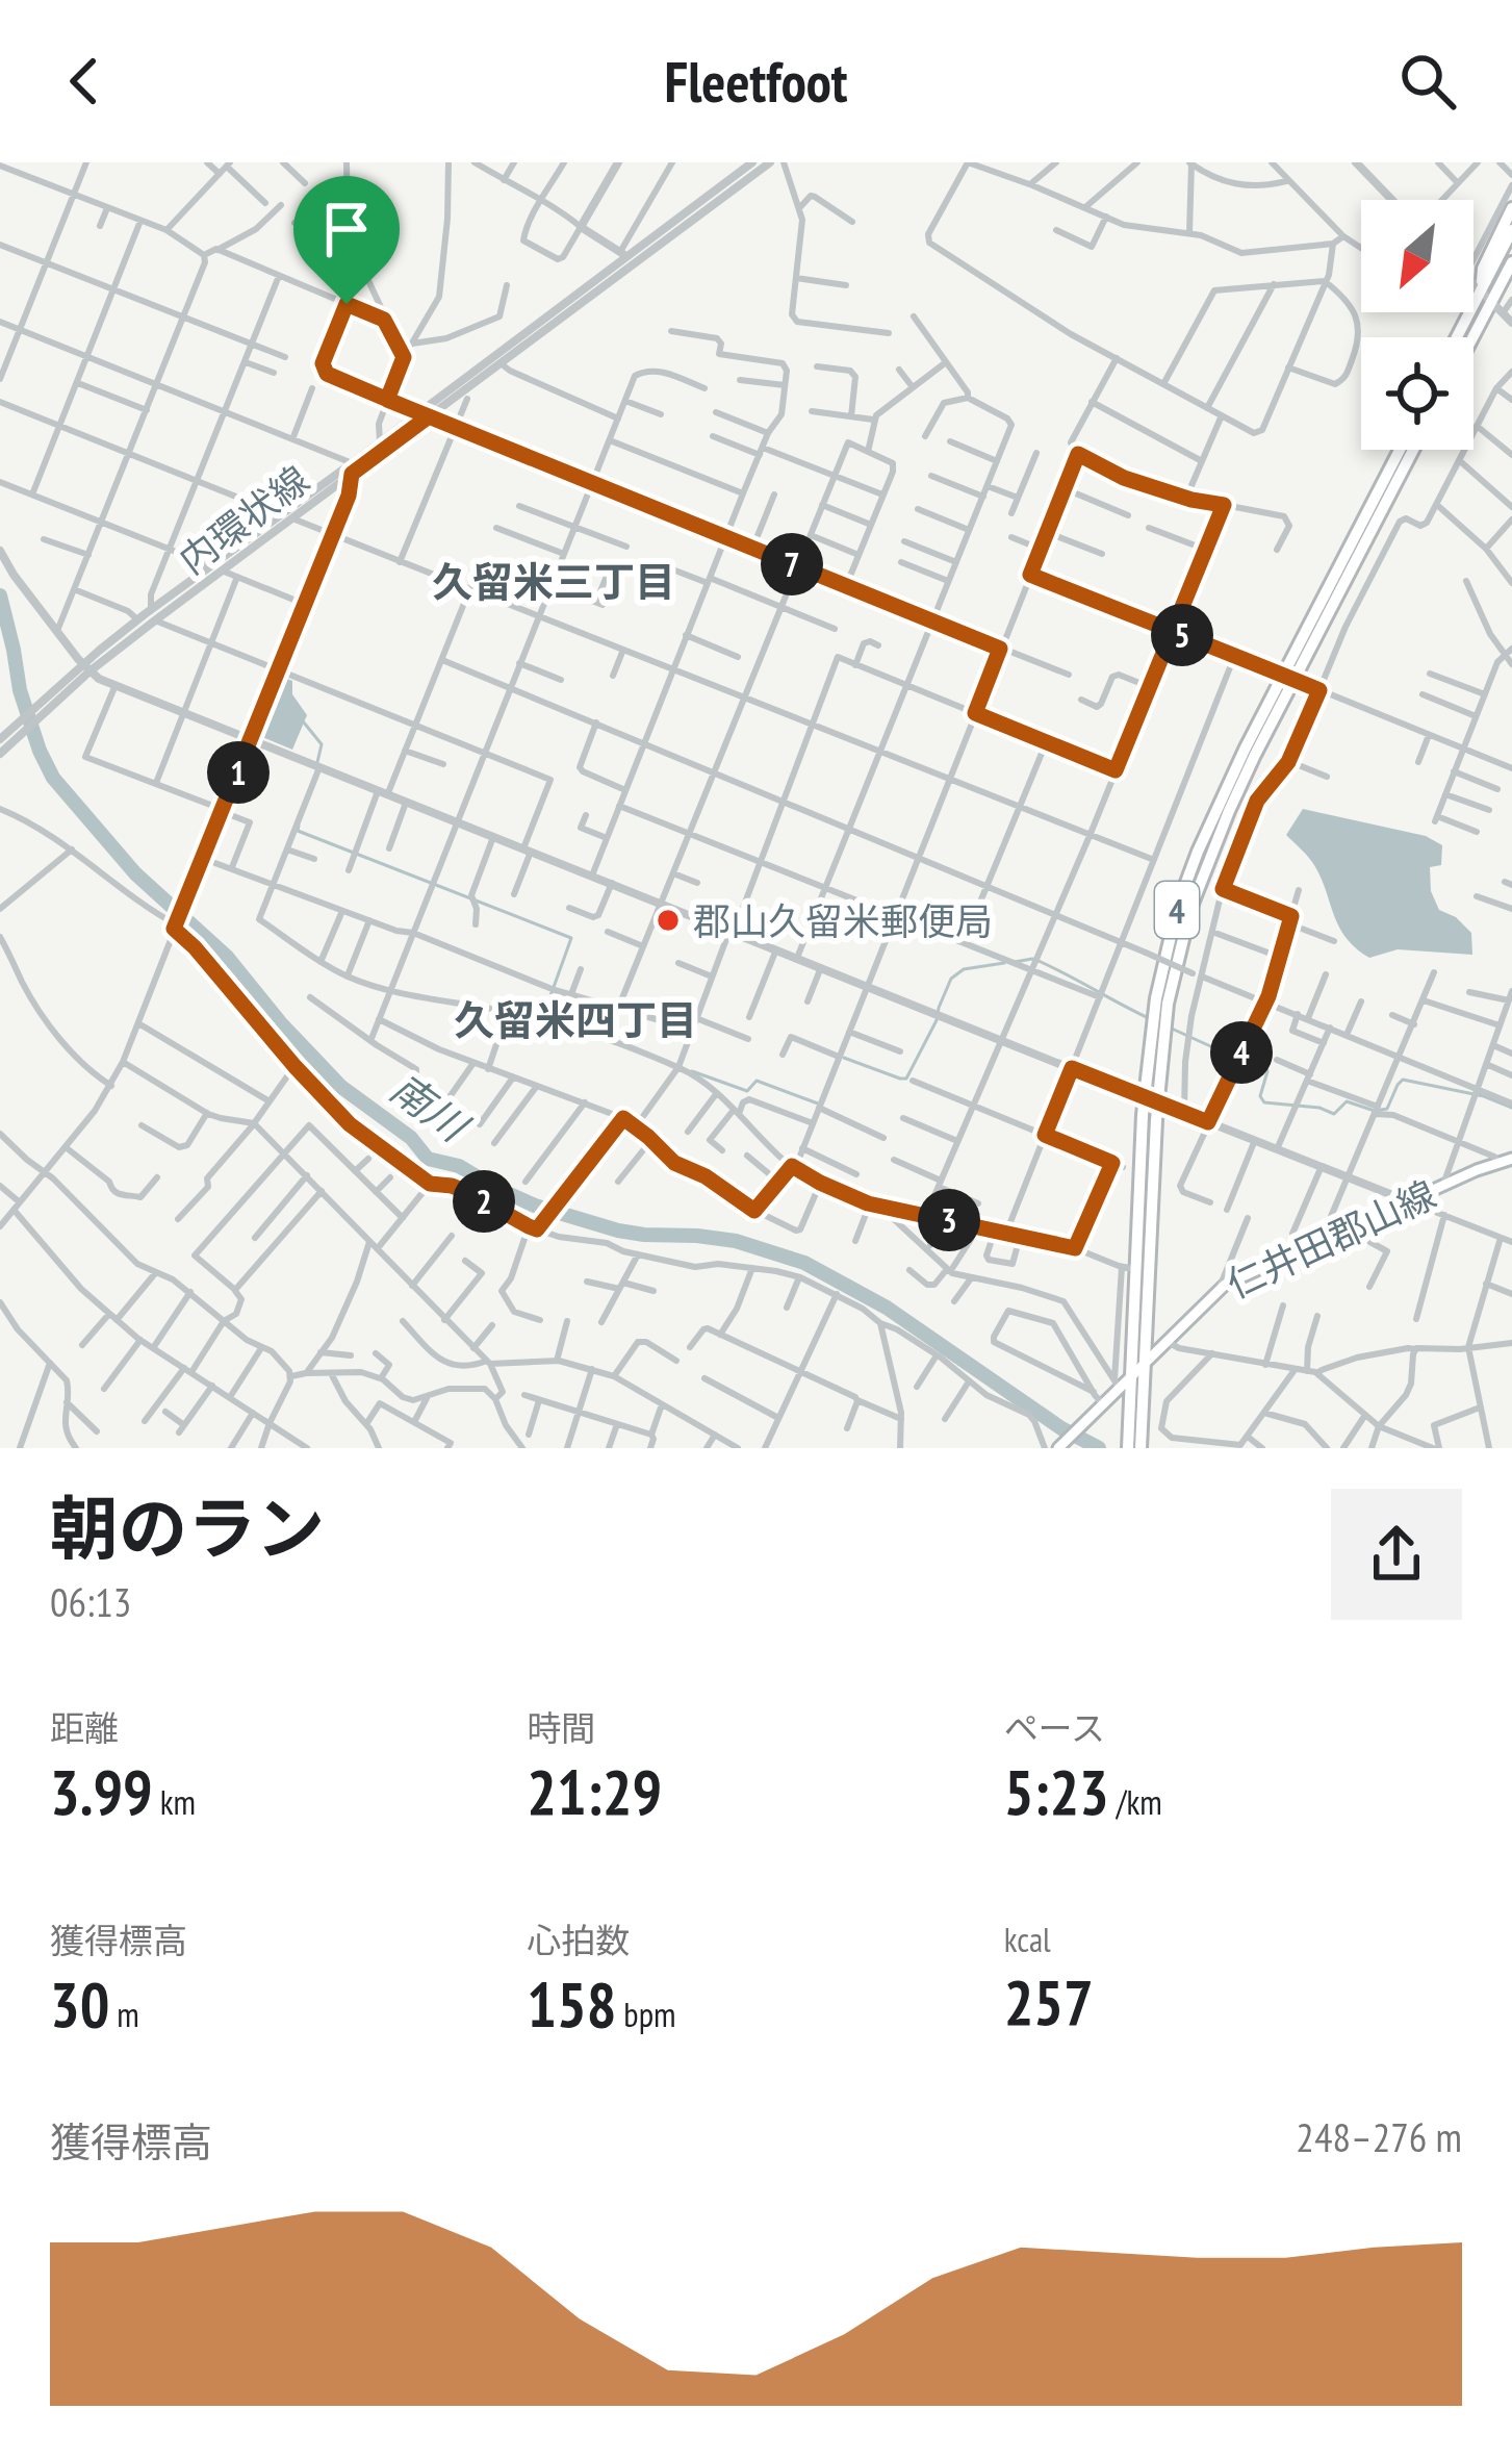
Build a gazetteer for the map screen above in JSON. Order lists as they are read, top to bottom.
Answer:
{
  "streets": {
    "highway": ["4"],
    "main road": ["仁井田郡山線"],
    "street": ["内環状線"]
  },
  "crossings": [
    ["4", "仁井田郡山線"]
  ],
  "districts": ["久留米三丁目", "久留米四丁目"],
  "water": ["南川"],
  "places": ["郡山久留米郵便局"],
  "north": "bottom left",
  "page": {
    "header": "Fleetfoot",
    "pins": [
      "7",
      "5",
      "1",
      "4",
      "2",
      "3"
    ],
    "heading": ["朝のラン", "06:13"],
    "stats": [
      ["距離", "3.99 km"],
      ["時間", "21:29"],
      ["ペース", "5:23 /km"],
      ["獲得標高", "30 m"],
      ["心拍数", "158 bpm"],
      ["kcal", "257"]
    ],
    "chart": ["獲得標高", "248–276 m"]
  }
}
